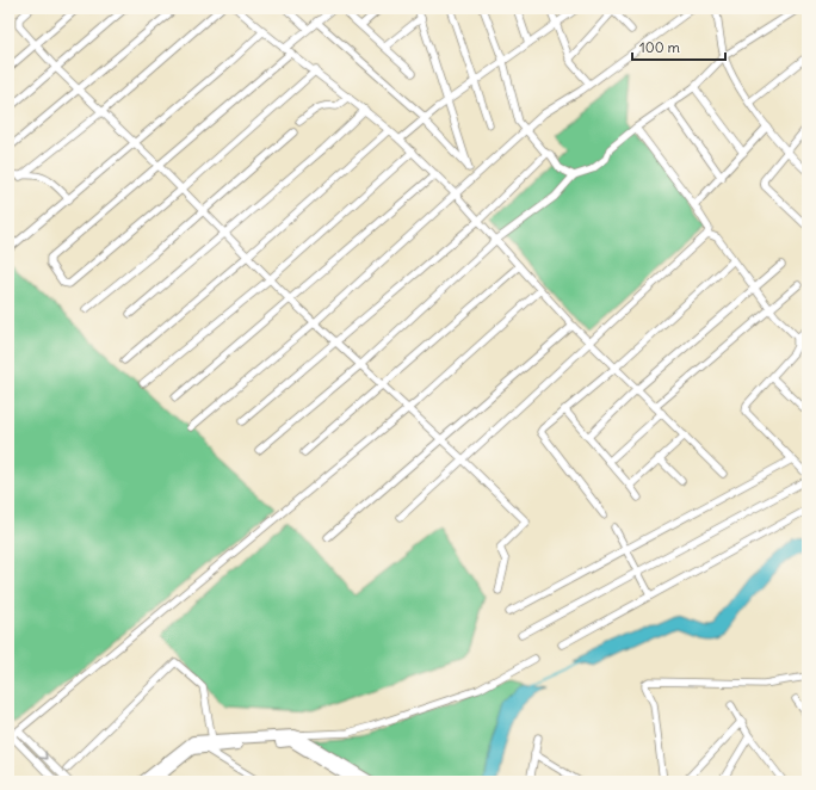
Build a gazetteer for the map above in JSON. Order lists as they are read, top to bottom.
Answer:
{
  "scale_bar": "100 m"
}
